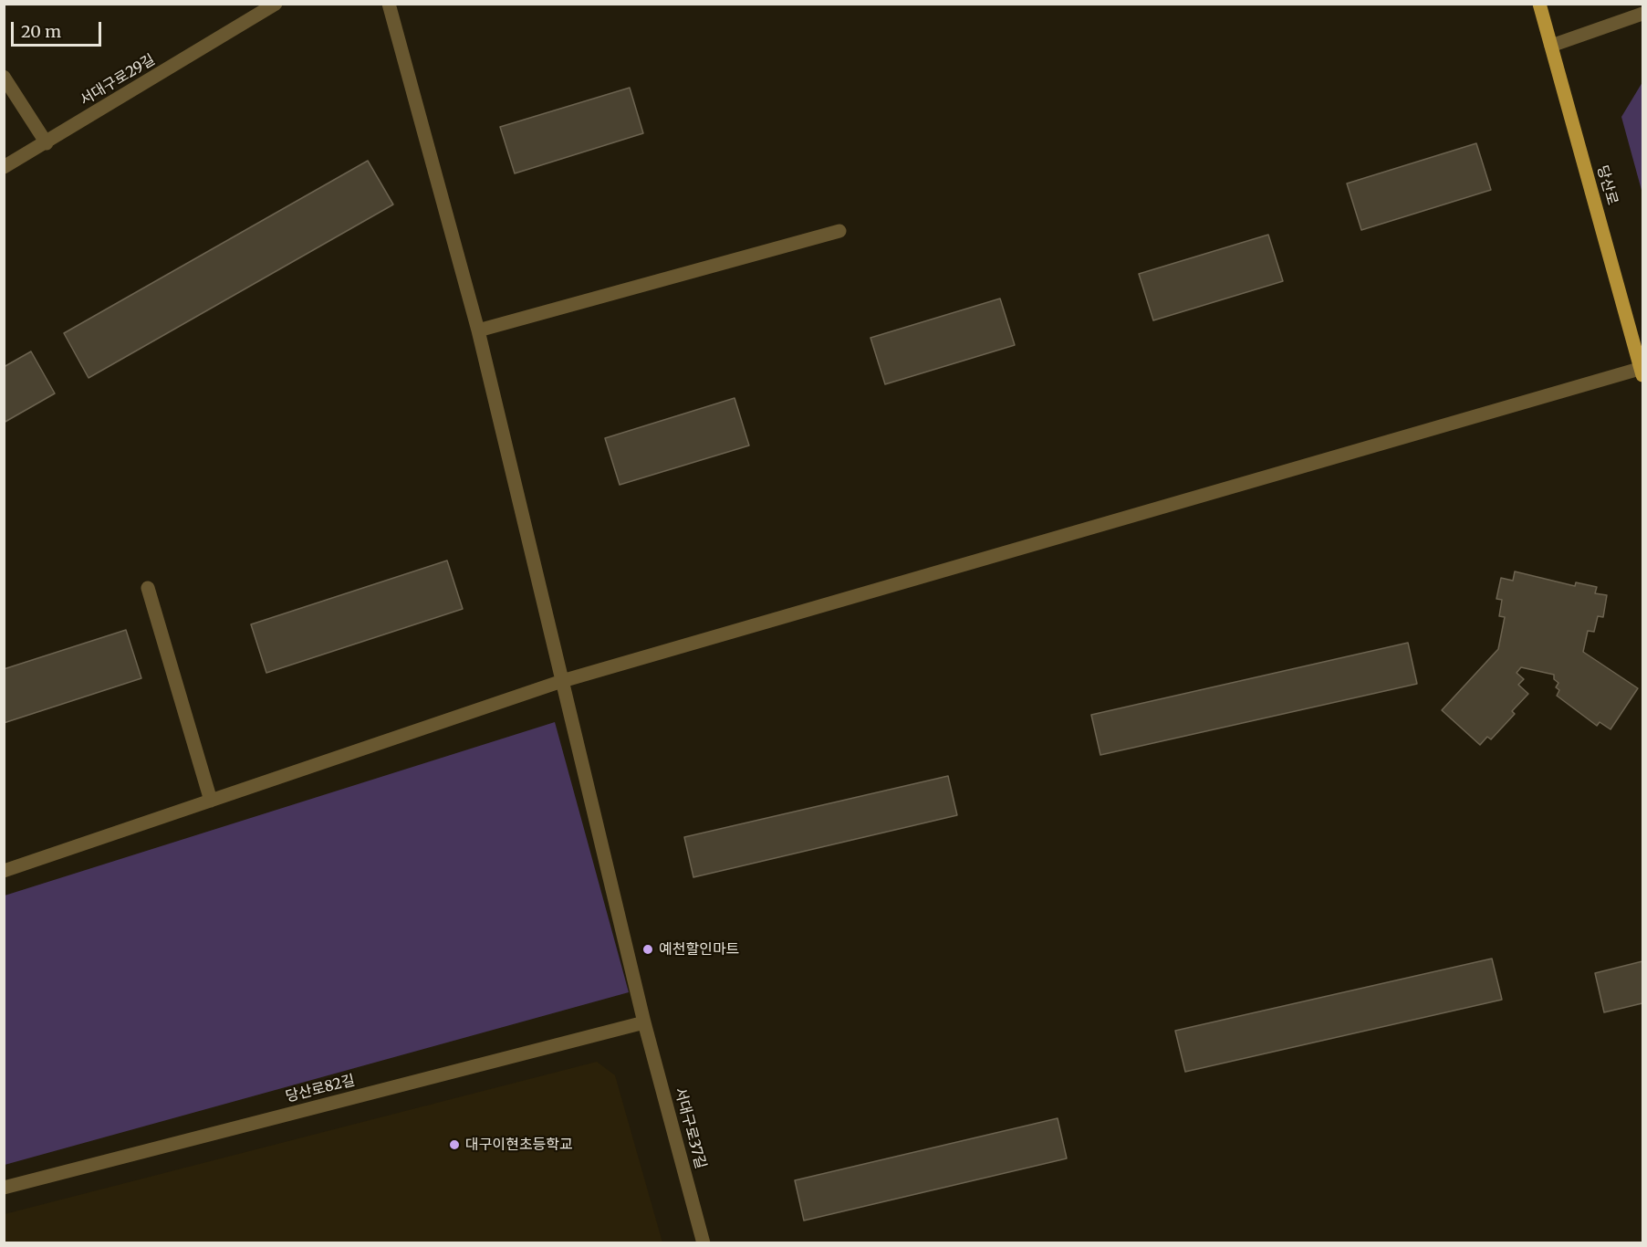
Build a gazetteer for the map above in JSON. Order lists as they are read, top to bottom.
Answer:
{
  "streets": {
    "main road": ["당산로"],
    "street": ["서대구로29길", "당산로82길", "서대구로37길"]
  },
  "crossings": [
    ["당산로82길", "서대구로37길"]
  ],
  "places": ["예천할인마트", "대구이현초등학교"],
  "scale_bar": "20 m"
}
